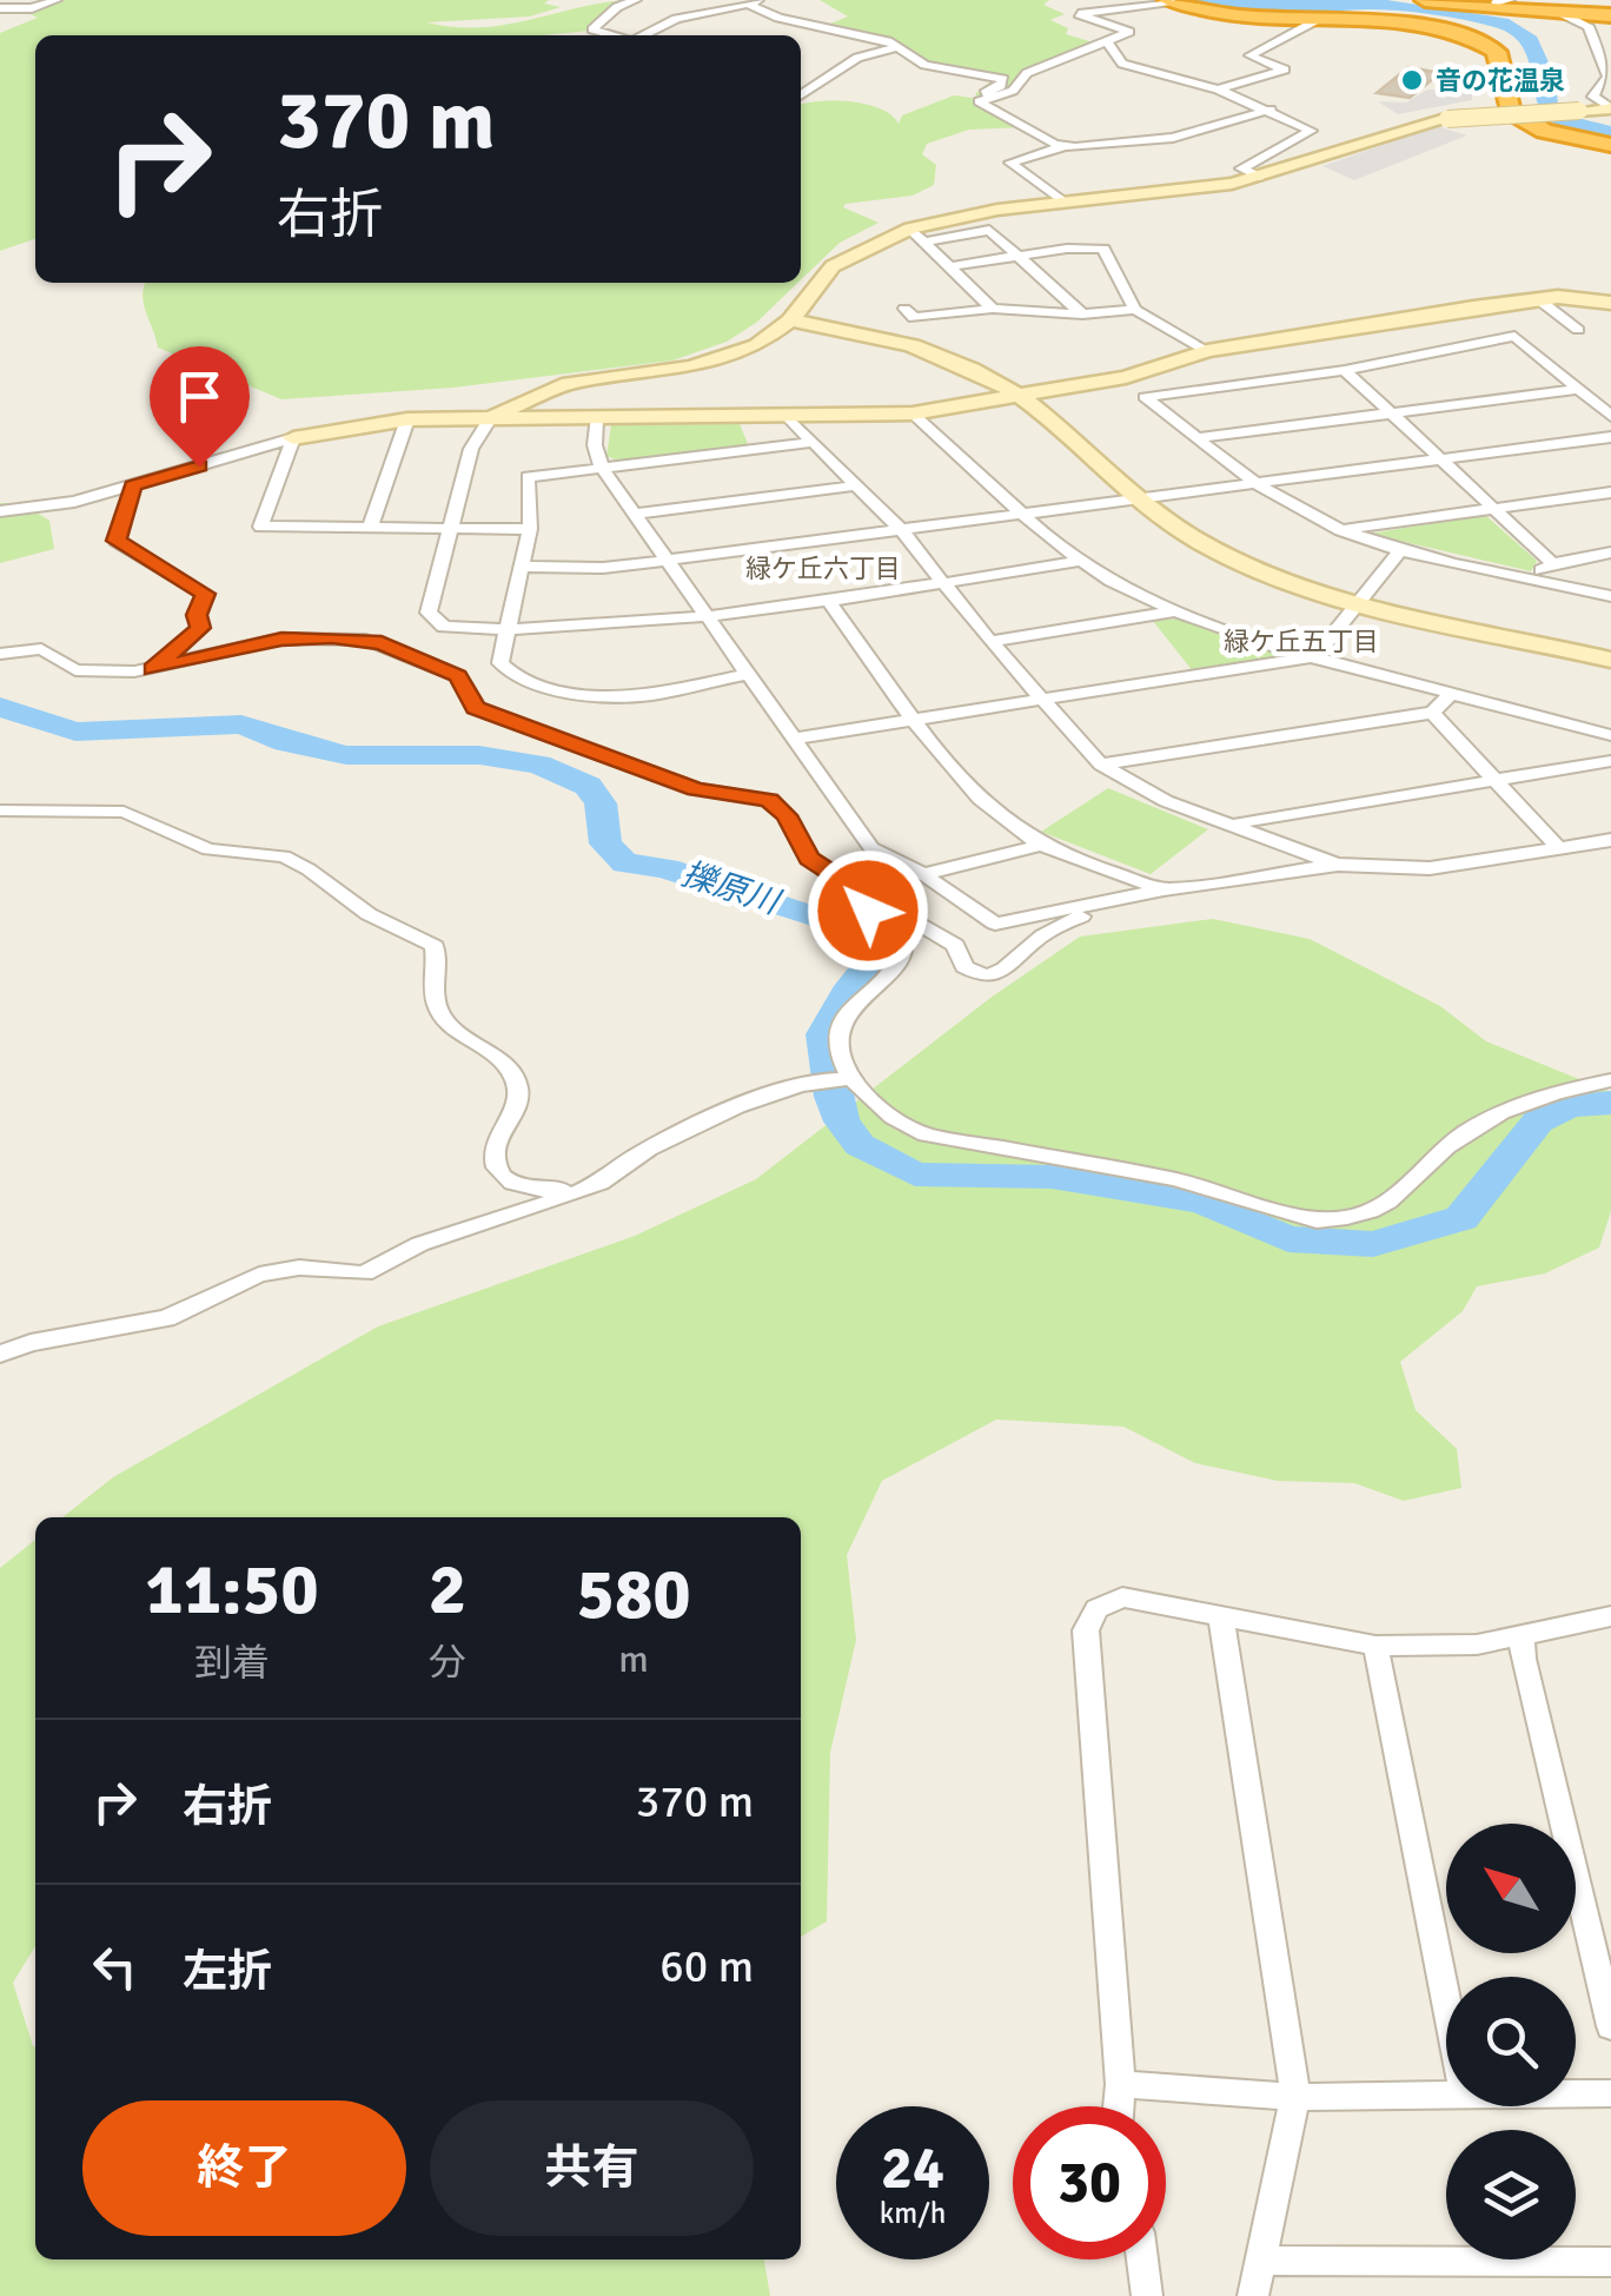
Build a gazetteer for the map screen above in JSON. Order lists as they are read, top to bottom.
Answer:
{
  "districts": ["緑ケ丘六丁目", "緑ケ丘五丁目"],
  "water": ["擽原川"],
  "places": ["音の花温泉"],
  "north": "top left",
  "page": {
    "turn": ["370 m", "右折"],
    "eta": [
      "11:50",
      "到着",
      "2",
      "分",
      "580",
      "m"
    ],
    "list": [
      {
        "name": "右折",
        "value": "370 m"
      },
      {
        "name": "左折",
        "value": "60 m"
      }
    ],
    "buttons": ["終了", "共有"],
    "speed": "24 km/h",
    "limit": "30"
  }
}
